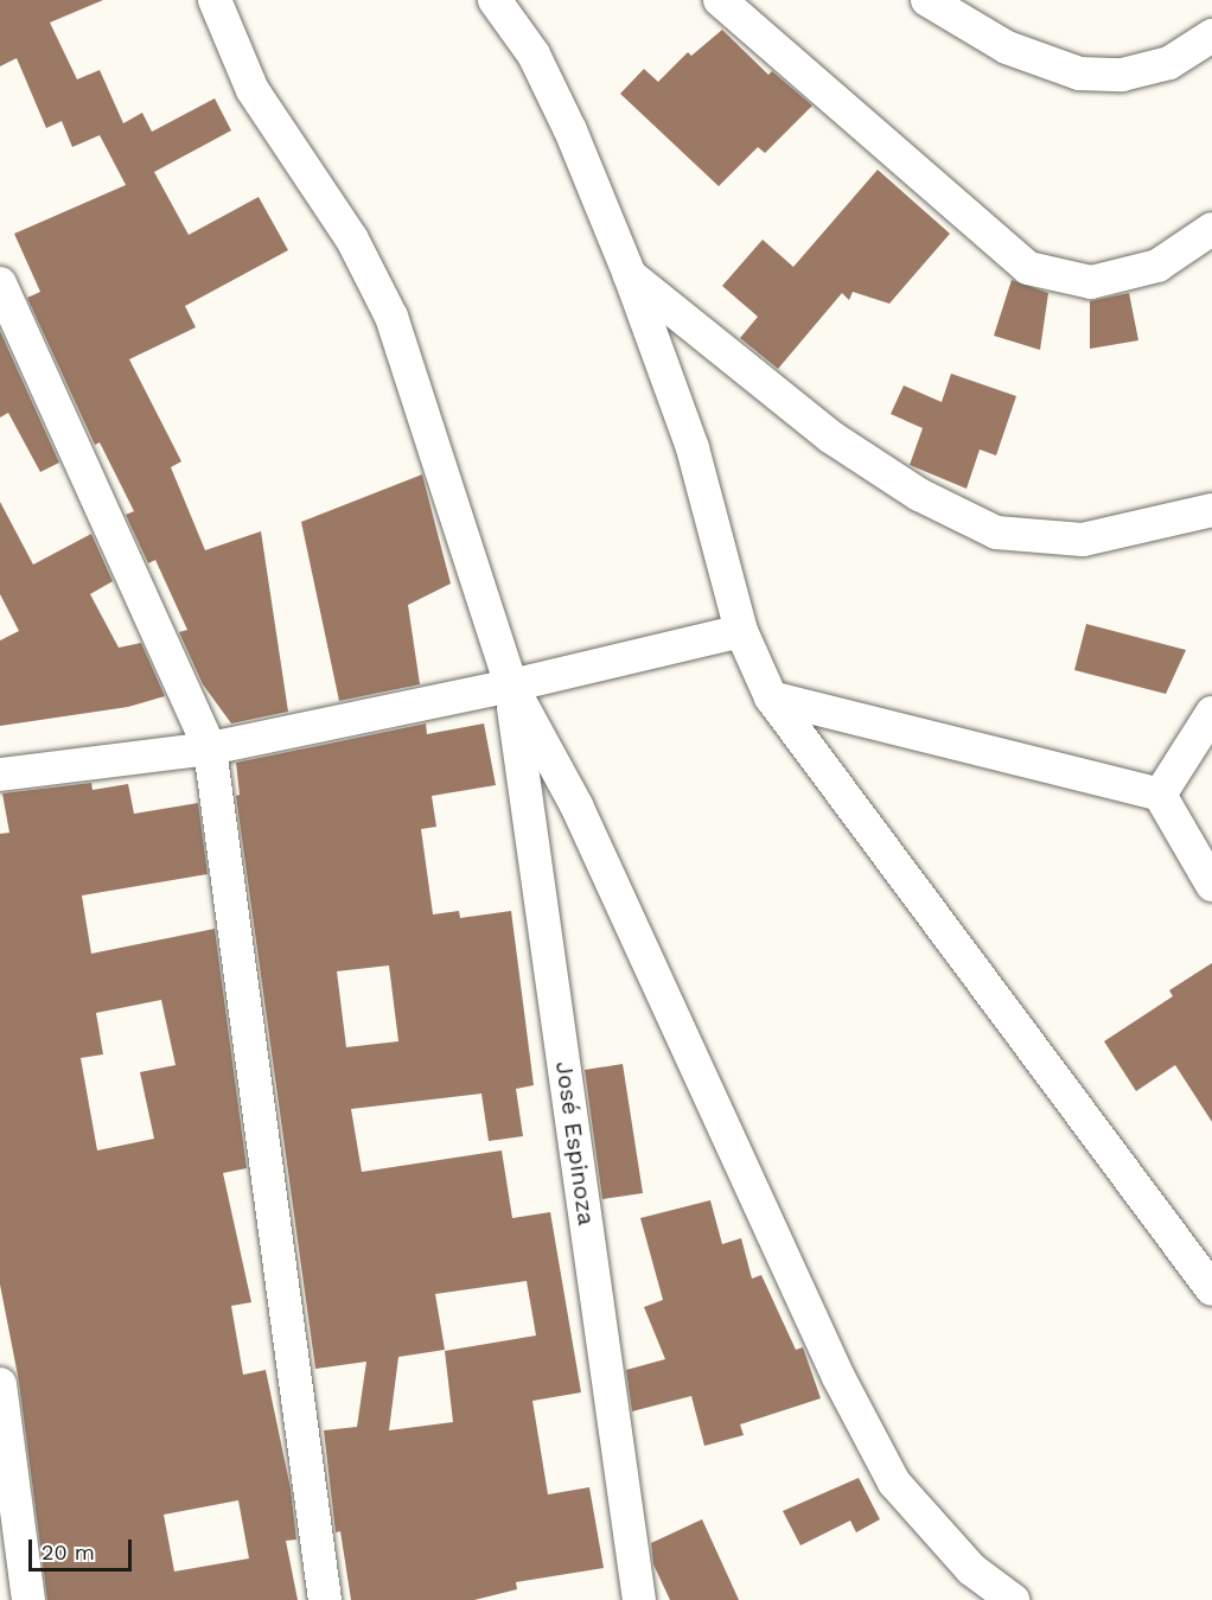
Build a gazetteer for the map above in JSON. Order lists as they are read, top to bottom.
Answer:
{
  "streets": {
    "street": ["José Espinoza"]
  },
  "scale_bar": "20 m"
}
